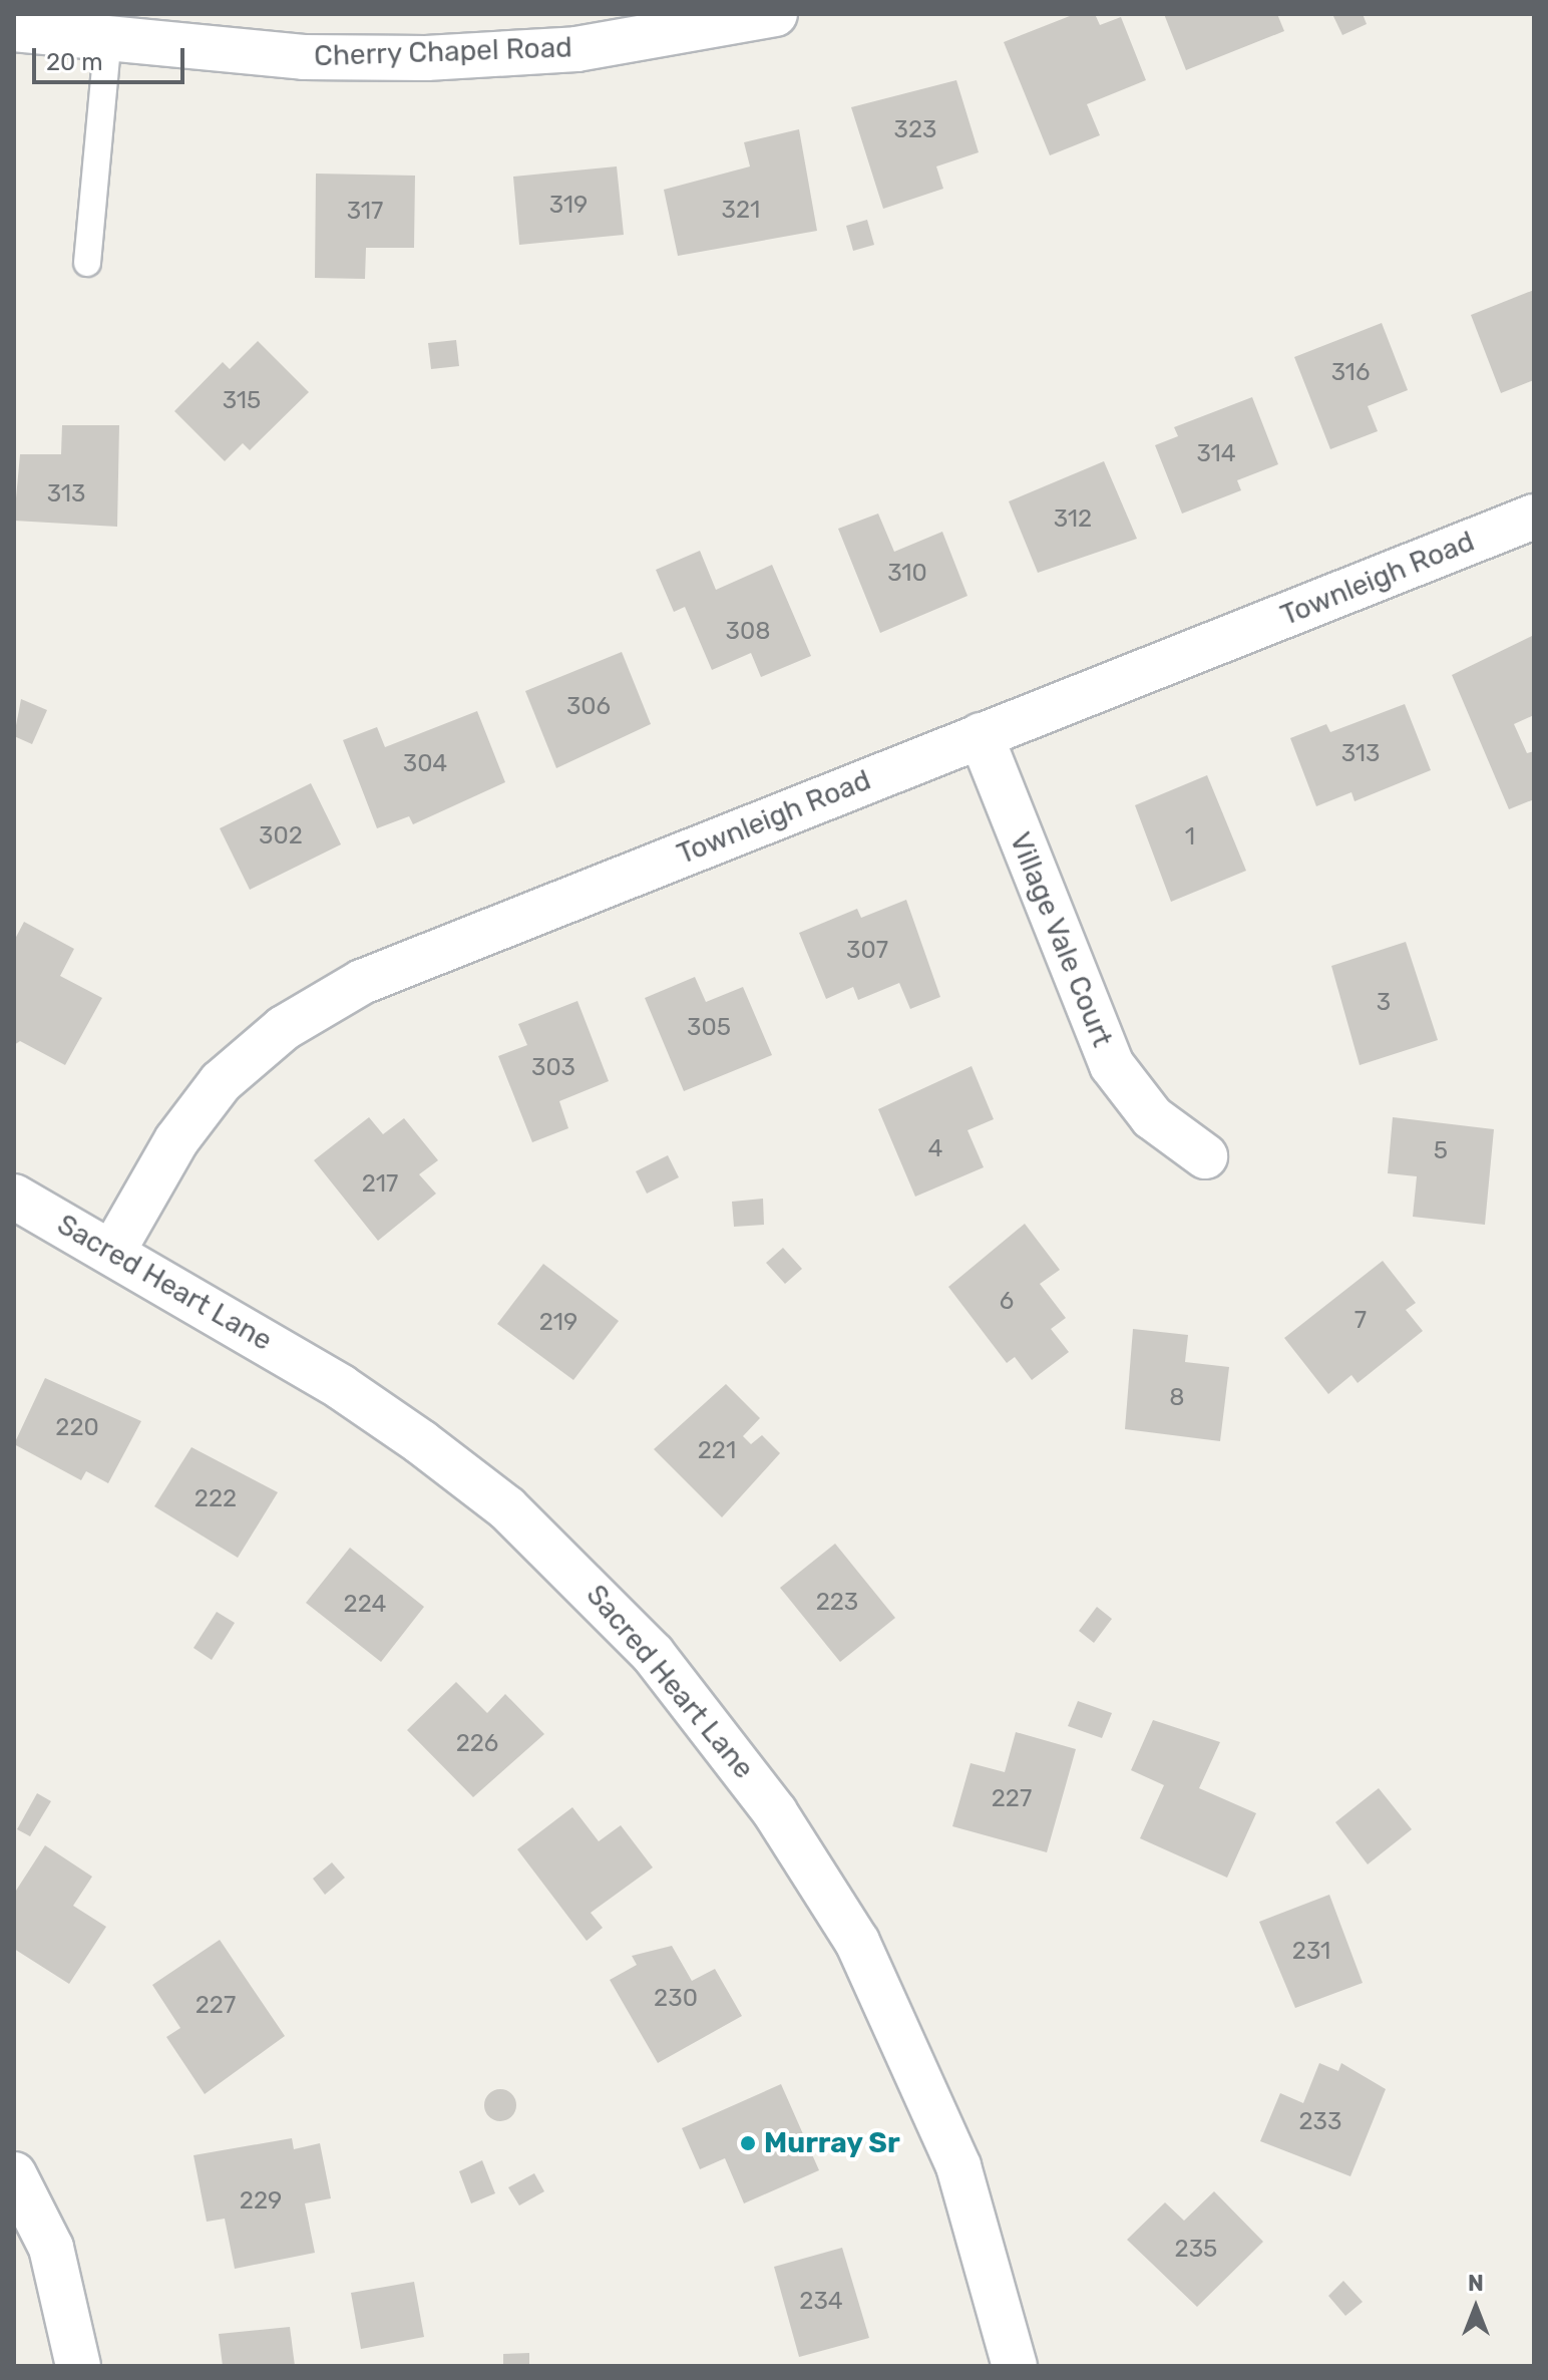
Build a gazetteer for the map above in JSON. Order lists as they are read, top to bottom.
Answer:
{
  "streets": {
    "street": [
      "Cherry Chapel Road",
      "Townleigh Road",
      "Village Vale Court",
      "Sacred Heart Lane"
    ]
  },
  "crossings": [
    ["Townleigh Road", "Village Vale Court"],
    ["Townleigh Road", "Sacred Heart Lane"]
  ],
  "places": ["Murray Sr"],
  "house_numbers": [
    "323",
    "319",
    "321",
    "317",
    "316",
    "315",
    "314",
    "313",
    "312",
    "310",
    "308",
    "306",
    "313",
    "304",
    "302",
    "1",
    "307",
    "3",
    "305",
    "303",
    "4",
    "5",
    "217",
    "6",
    "7",
    "219",
    "8",
    "220",
    "221",
    "222",
    "223",
    "224",
    "226",
    "227",
    "231",
    "230",
    "227",
    "233",
    "229",
    "235",
    "234"
  ],
  "scale_bar": "20 m",
  "north": "top"
}
